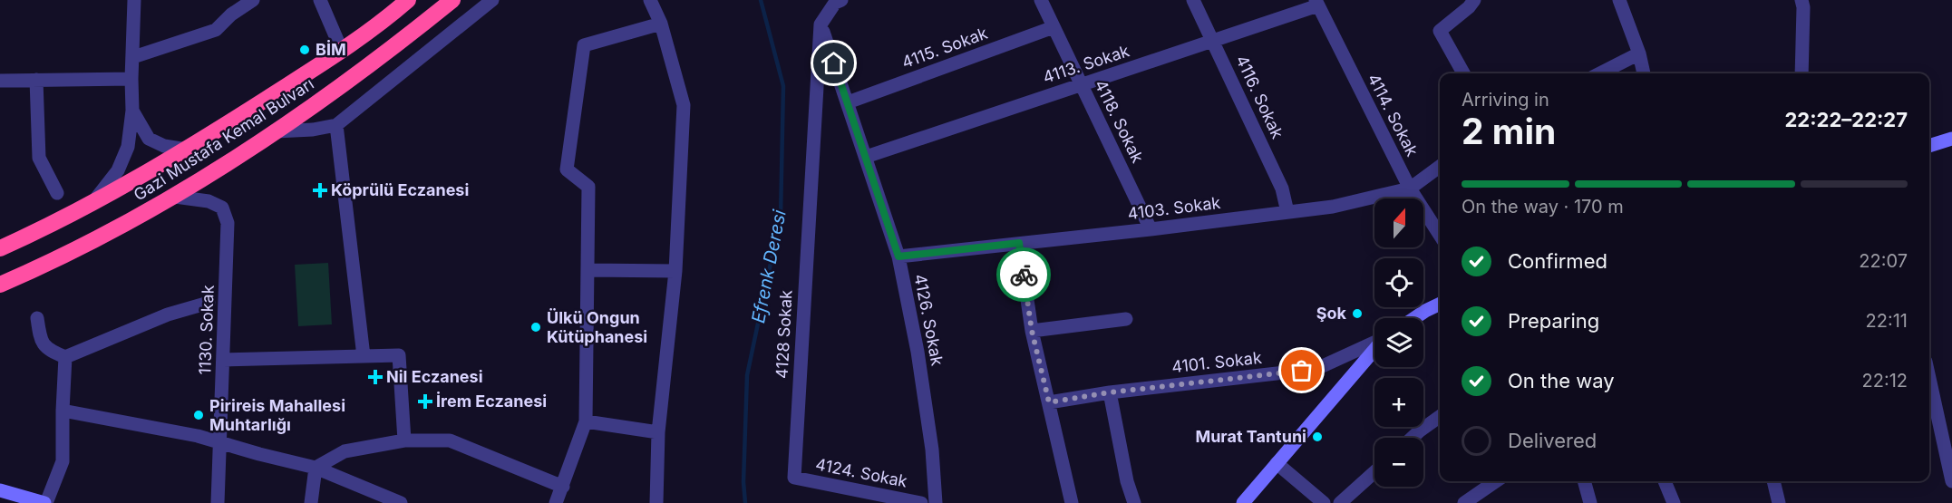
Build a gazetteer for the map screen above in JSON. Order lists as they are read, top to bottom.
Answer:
{
  "streets": {
    "highway": ["Gazi Mustafa Kemal Bulvarı"],
    "street": [
      "4115. Sokak",
      "4113. Sokak",
      "4116. Sokak",
      "4114. Sokak",
      "4118. Sokak",
      "4103. Sokak",
      "4126. Sokak",
      "1130. Sokak",
      "4128 Sokak",
      "4101. Sokak",
      "4124. Sokak"
    ]
  },
  "crossings": [
    ["4115. Sokak", "4118. Sokak"],
    ["4115. Sokak", "4126. Sokak"],
    ["4113. Sokak", "4116. Sokak"],
    ["4113. Sokak", "4114. Sokak"],
    ["4113. Sokak", "4118. Sokak"],
    ["4113. Sokak", "4126. Sokak"],
    ["4116. Sokak", "4103. Sokak"],
    ["4114. Sokak", "4103. Sokak"],
    ["4118. Sokak", "4103. Sokak"],
    ["Gazi Mustafa Kemal Bulvarı", "1130. Sokak"],
    ["4103. Sokak", "4126. Sokak"],
    ["4126. Sokak", "4128 Sokak"],
    ["4128 Sokak", "4124. Sokak"]
  ],
  "water": ["Efrenk Deresi"],
  "places": {
    "other": [
      "BİM",
      "Şok",
      "Ülkü Ongun Kütüphanesi",
      "Pirireis Mahallesi Muhtarlığı",
      "Murat Tantuni"
    ],
    "health": ["Köprülü Eczanesi", "Nil Eczanesi", "İrem Eczanesi"]
  },
  "north": "top",
  "page": {
    "heading": ["2 min", "Arriving in", "22:22–22:27"],
    "bar": "On the way · 170 m",
    "map_buttons": ["+", "−"],
    "list": [
      ["Confirmed", "22:07"],
      ["Preparing", "22:11"],
      ["On the way", "22:12"],
      "Delivered"
    ]
  }
}
